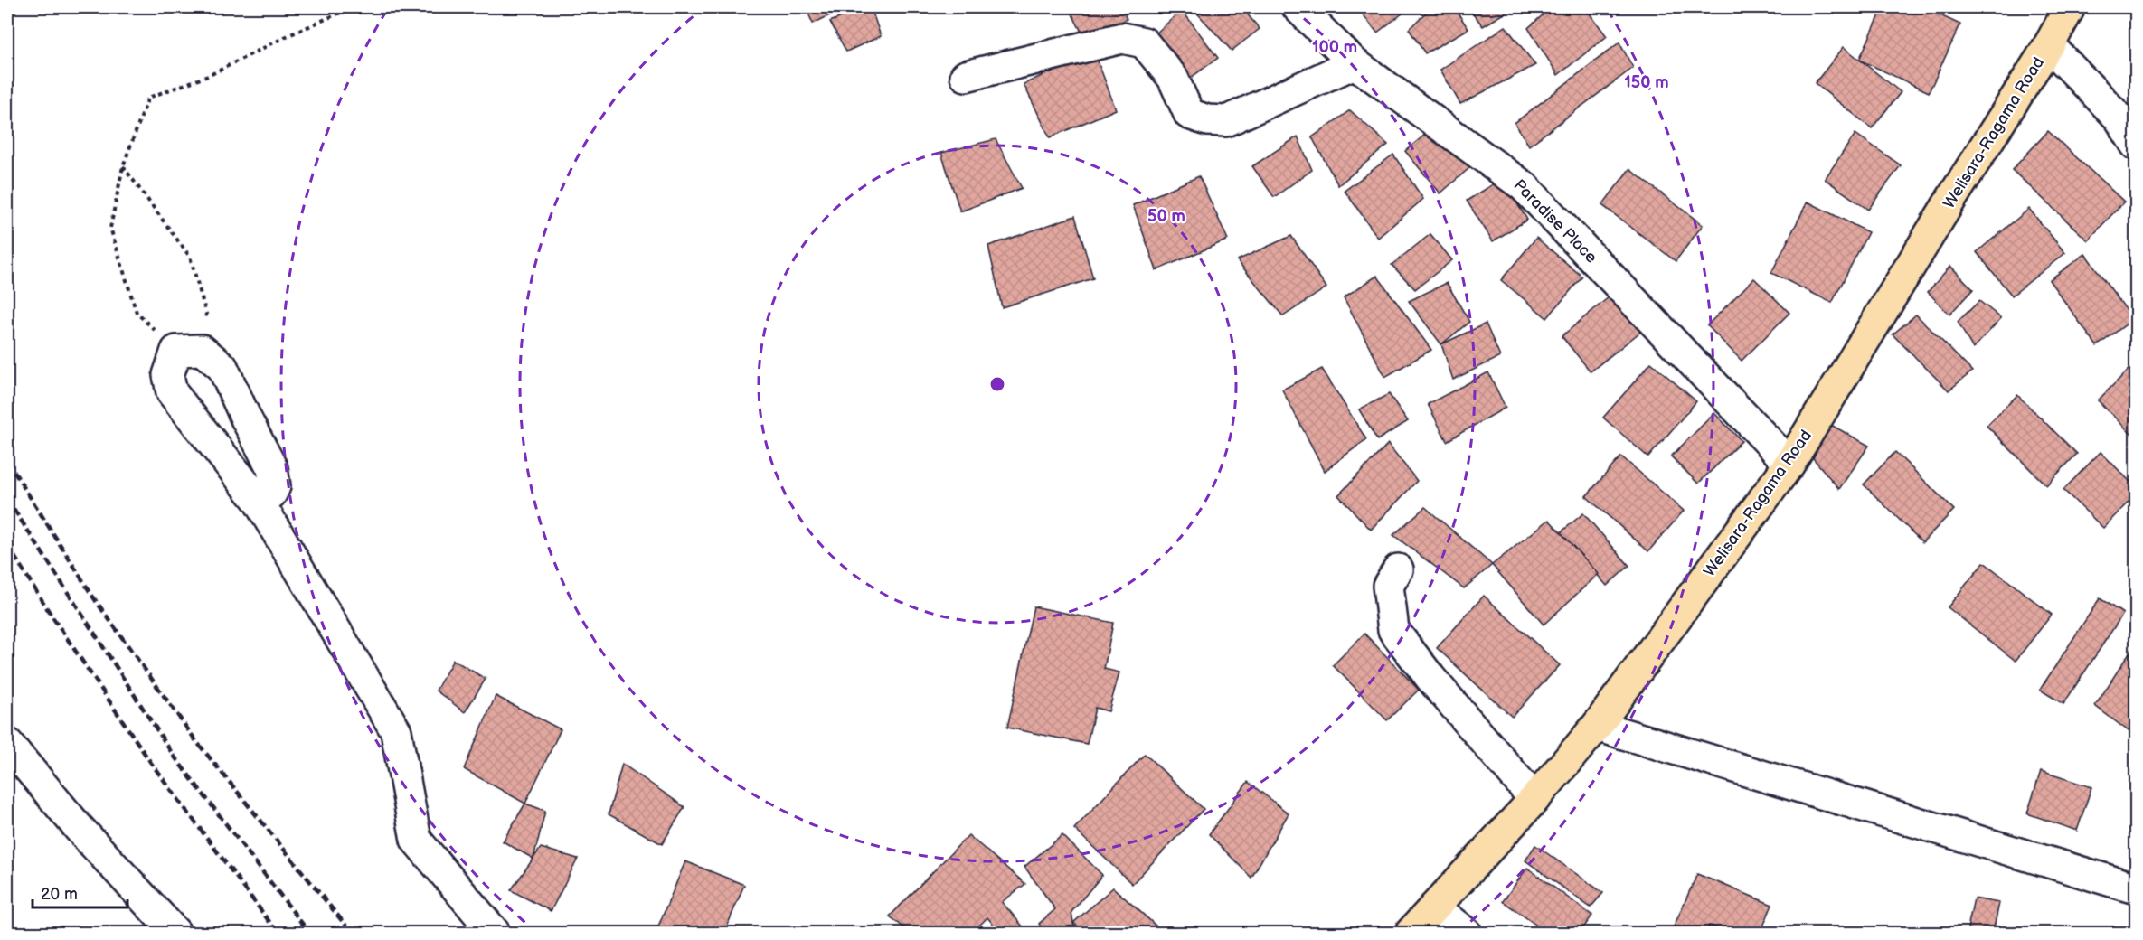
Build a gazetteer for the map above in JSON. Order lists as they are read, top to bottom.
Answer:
{
  "streets": {
    "main road": ["Welisara-Ragama Road"],
    "street": ["Paradise Place"]
  },
  "crossings": [
    ["Welisara-Ragama Road", "Paradise Place"]
  ],
  "scale_bar": "20 m",
  "rings": ["100 m", "150 m", "50 m"]
}
